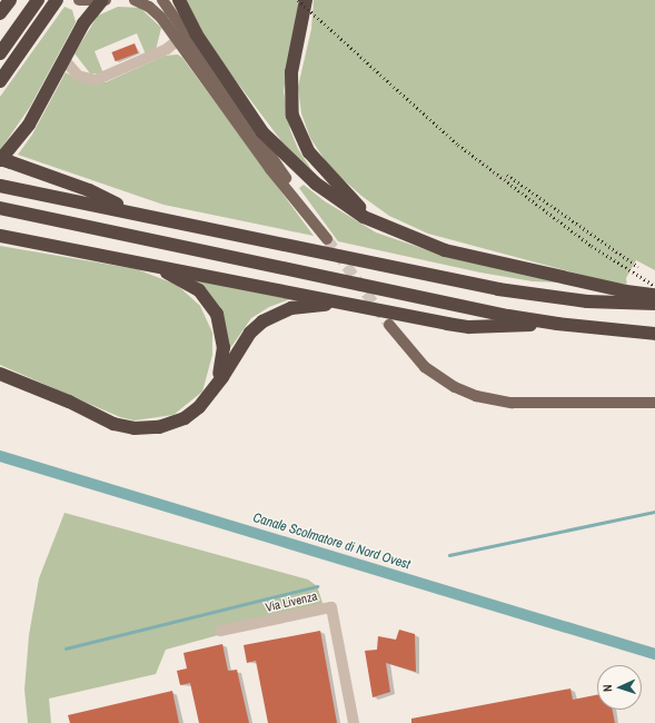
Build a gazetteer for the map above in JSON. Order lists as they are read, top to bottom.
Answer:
{
  "streets": {
    "lane": ["Via Livenza"]
  },
  "water": ["Canale Scolmatore di Nord Ovest"],
  "north": "left"
}
